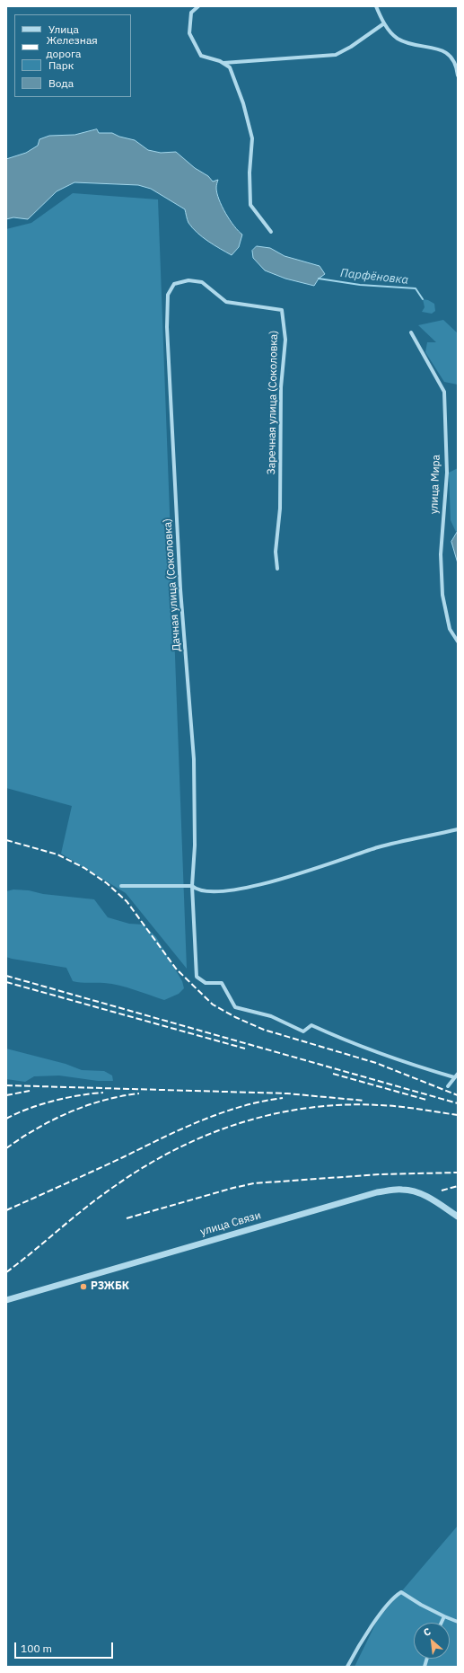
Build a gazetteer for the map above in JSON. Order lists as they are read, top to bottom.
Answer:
{
  "streets": {
    "street": [
      "Заречная улица (Соколовка)",
      "улица Мира",
      "Дачная улица (Соколовка)",
      "улица Связи"
    ]
  },
  "crossings": [
    ["Заречная улица (Соколовка)", "Дачная улица (Соколовка)"]
  ],
  "water": ["Парфёновка"],
  "places": ["РЗЖБК"],
  "legend": [
    "Улица",
    "Железная дорога",
    "Парк",
    "Вода"
  ],
  "scale_bar": "100 m",
  "north": "top left"
}
